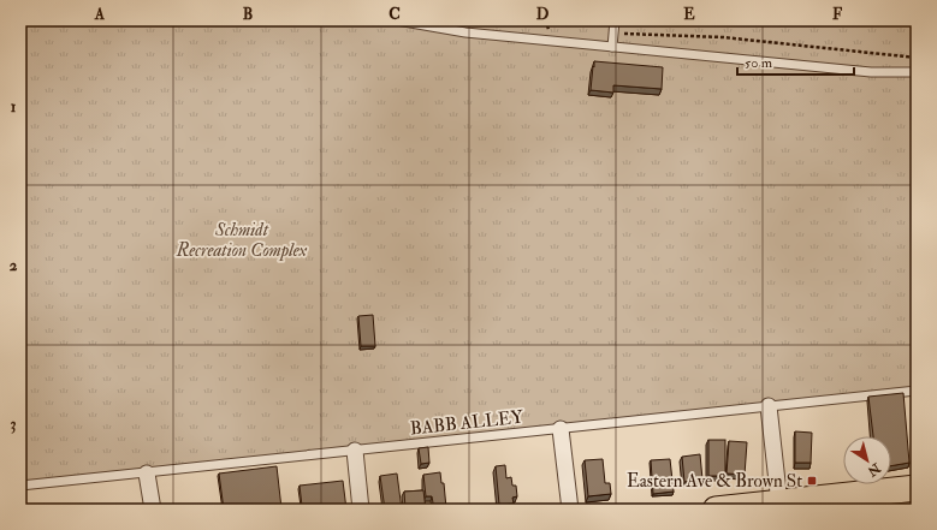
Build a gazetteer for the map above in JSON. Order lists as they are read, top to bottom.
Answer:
{
  "streets": {
    "lane": ["BABB ALLEY"]
  },
  "parks": ["Schmidt Recreation Complex"],
  "places": {
    "transit": ["Eastern Ave & Brown St"]
  },
  "scale_bar": "50 m",
  "north": "bottom right",
  "grid": {
    "columns": [
      "A",
      "B",
      "C",
      "D",
      "E",
      "F"
    ],
    "rows": ["1", "2", "3"]
  }
}
